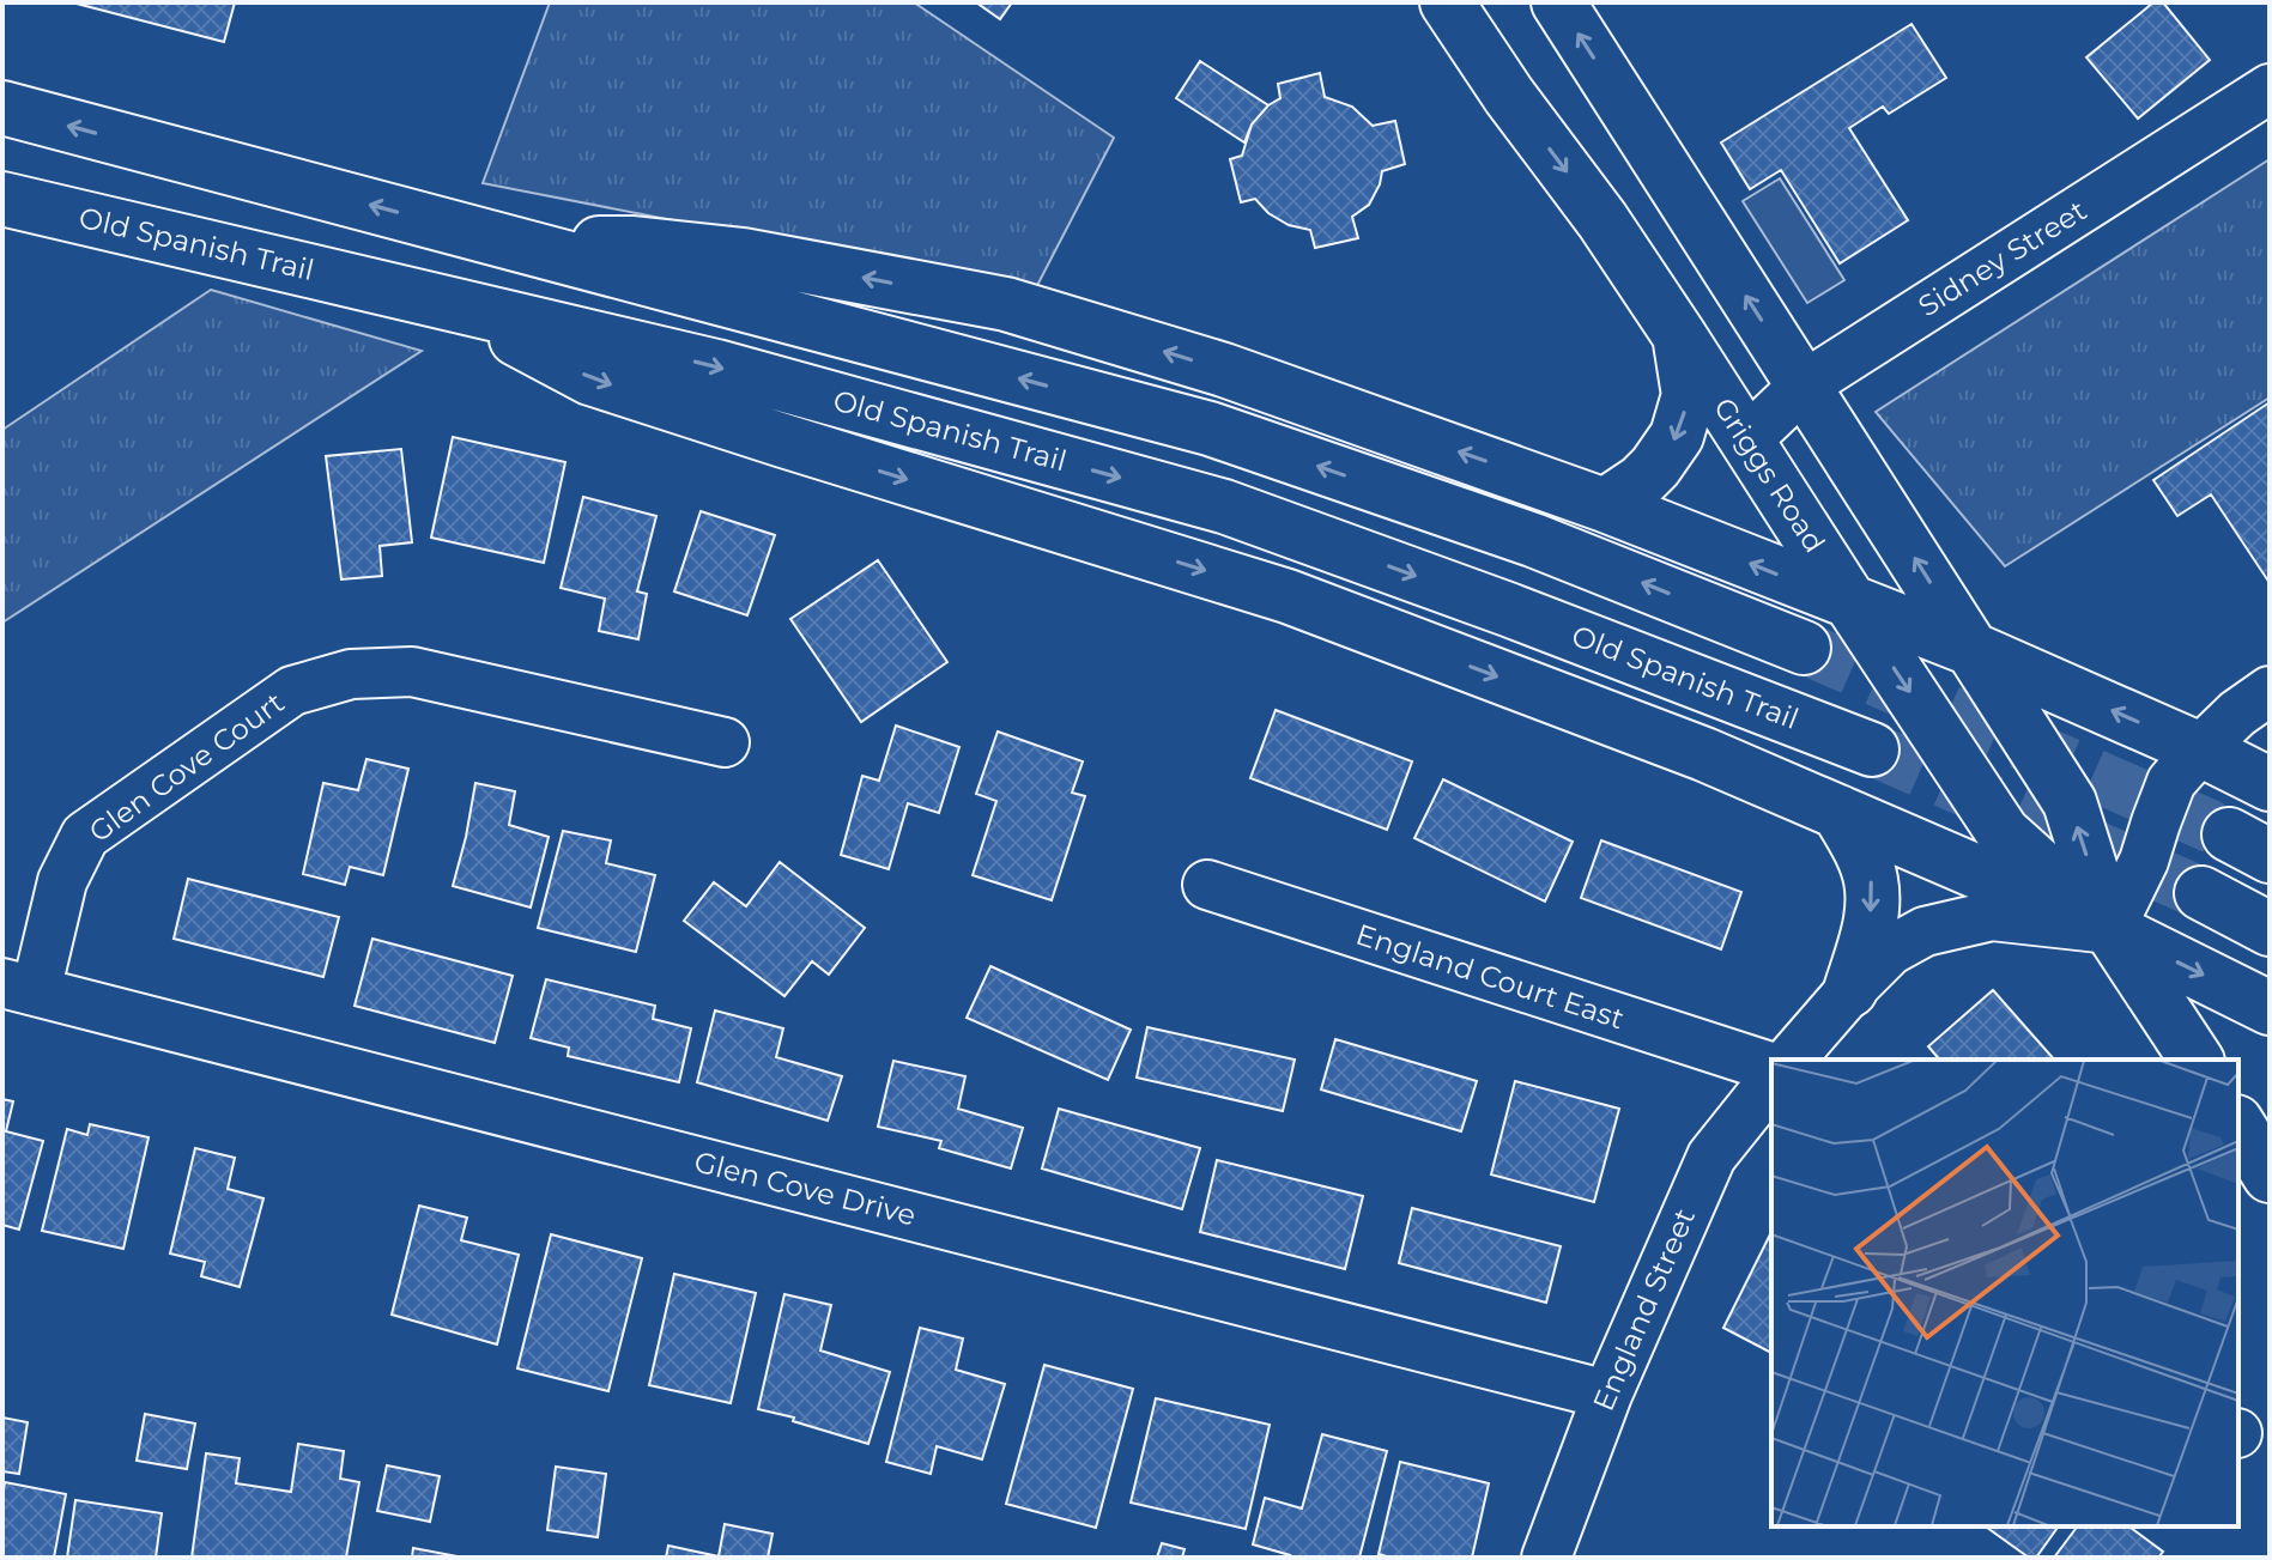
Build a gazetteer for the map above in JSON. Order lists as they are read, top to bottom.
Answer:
{
  "streets": {
    "main road": ["Old Spanish Trail", "Griggs Road"],
    "street": [
      "Sidney Street",
      "Glen Cove Court",
      "England Court East",
      "Glen Cove Drive",
      "England Street"
    ]
  },
  "crossings": [
    ["Sidney Street", "Griggs Road"],
    ["Glen Cove Court", "Glen Cove Drive"],
    ["Glen Cove Drive", "England Street"]
  ]
}
